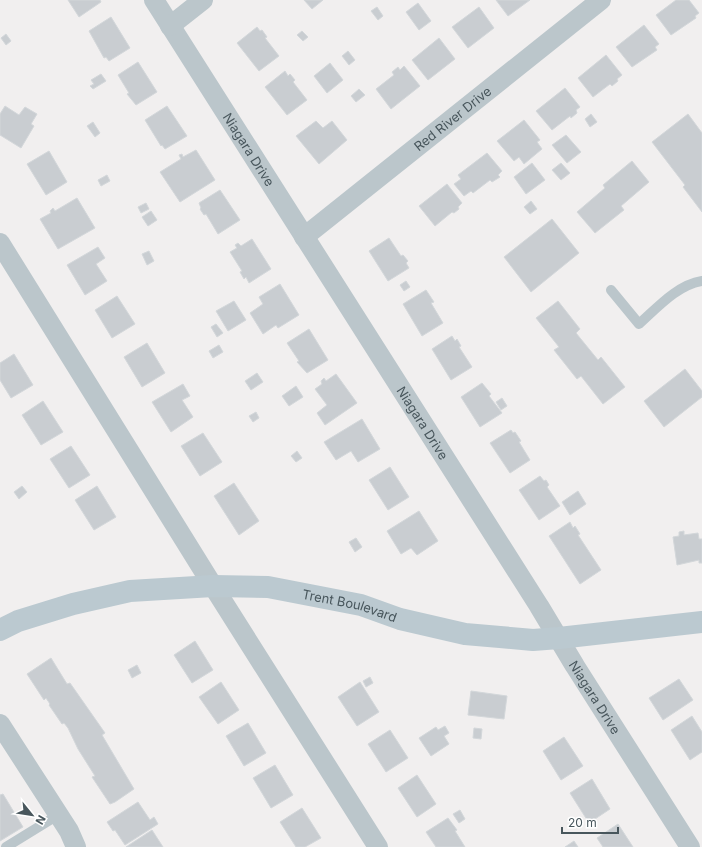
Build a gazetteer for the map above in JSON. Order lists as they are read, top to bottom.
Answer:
{
  "streets": {
    "street": ["Red River Drive", "Niagara Drive", "Trent Boulevard"]
  },
  "crossings": [
    ["Red River Drive", "Niagara Drive"],
    ["Niagara Drive", "Trent Boulevard"]
  ],
  "scale_bar": "20 m",
  "north": "bottom right"
}
